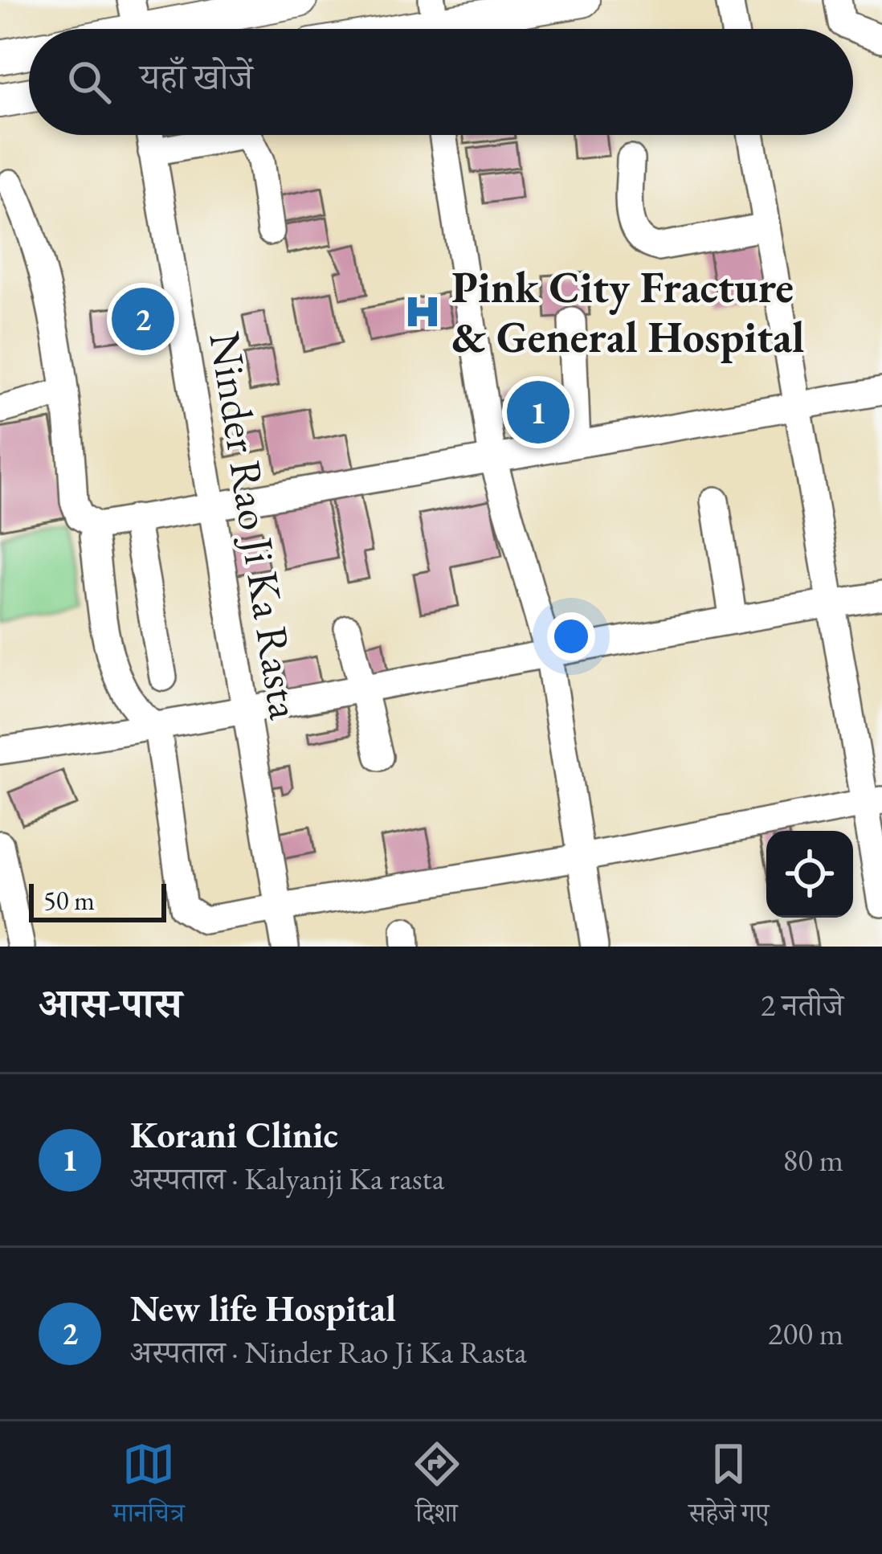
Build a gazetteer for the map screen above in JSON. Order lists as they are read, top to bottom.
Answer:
{
  "streets": {
    "street": ["Ninder Rao Ji Ka Rasta"]
  },
  "places": {
    "hospital": ["Pink City Fracture & General Hospital"]
  },
  "scale_bar": "50 m",
  "page": {
    "search": "यहाँ खोजें",
    "pins": ["2", "1"],
    "scale": "50 m",
    "heading": ["आस-पास", "2 नतीजे"],
    "list": [
      {
        "mark": "1",
        "name": "Korani Clinic",
        "note": "अस्पताल · Kalyanji Ka rasta",
        "value": "80 m"
      },
      {
        "mark": "2",
        "name": "New life Hospital",
        "note": "अस्पताल · Ninder Rao Ji Ka Rasta",
        "value": "200 m"
      }
    ],
    "nav": ["मानचित्र", "दिशा", "सहेजे गए"]
  }
}
